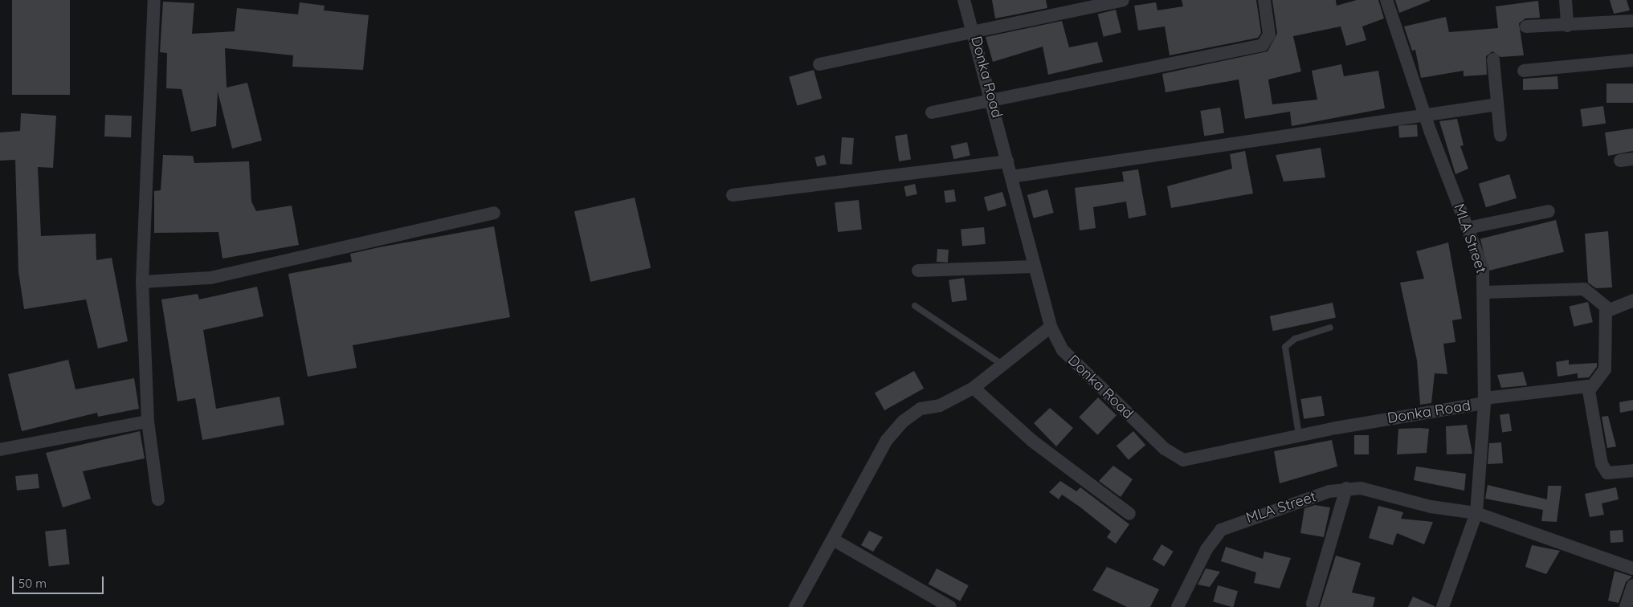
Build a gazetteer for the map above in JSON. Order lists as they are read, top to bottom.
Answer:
{
  "streets": {
    "street": ["Donka Road", "MLA Street"]
  },
  "crossings": [
    ["Donka Road", "MLA Street"]
  ],
  "scale_bar": "50 m"
}
